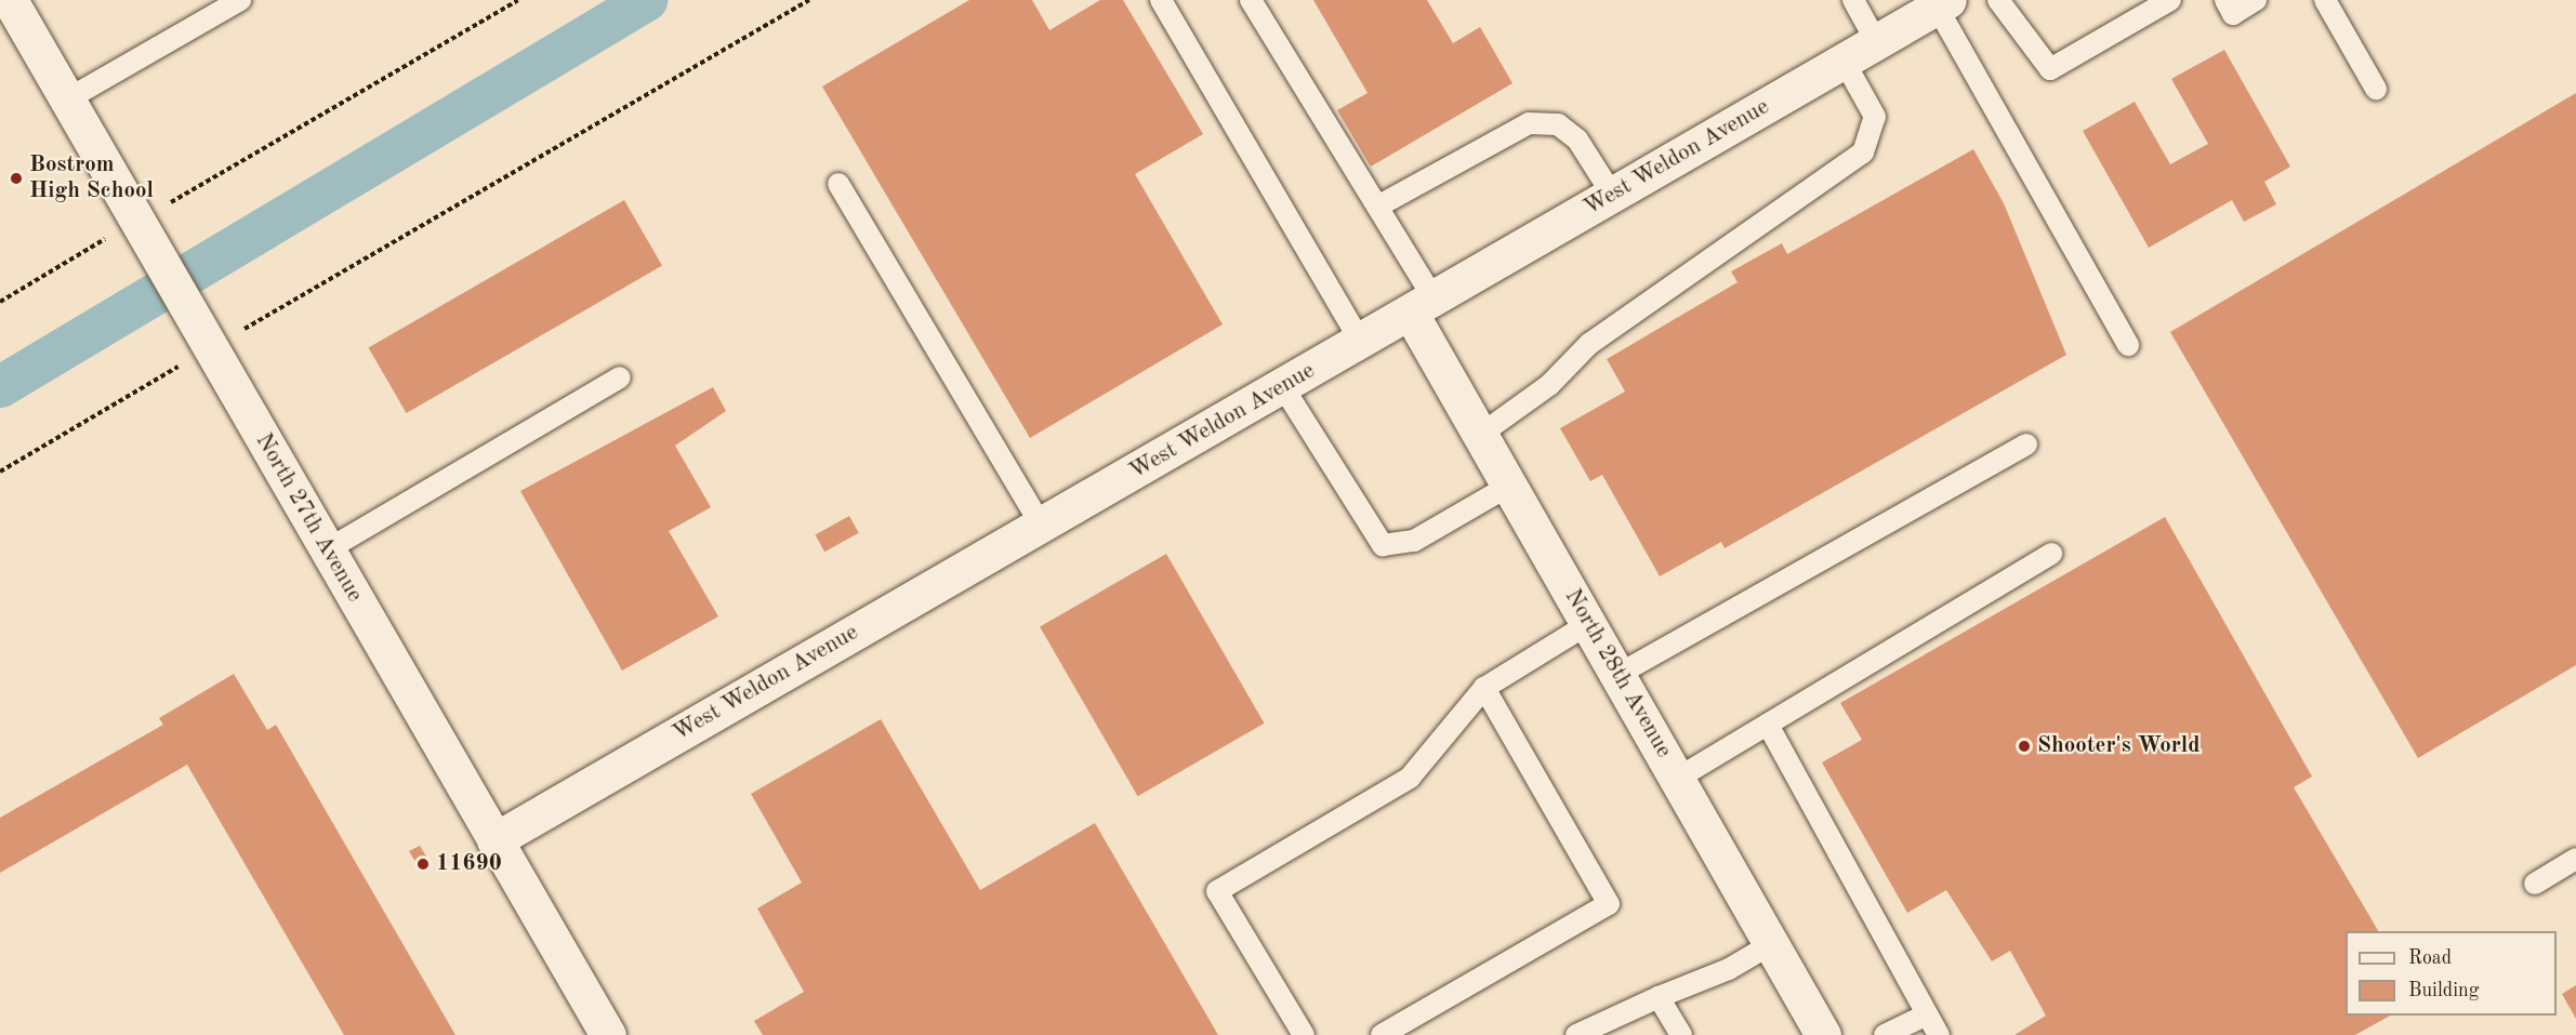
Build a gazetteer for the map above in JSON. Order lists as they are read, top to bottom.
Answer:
{
  "streets": {
    "street": ["West Weldon Avenue", "North 27th Avenue", "North 28th Avenue"]
  },
  "crossings": [
    ["West Weldon Avenue", "North 27th Avenue"],
    ["West Weldon Avenue", "North 28th Avenue"]
  ],
  "places": ["Bostrom High School", "Shooter's World", "11690"],
  "legend": ["Road", "Building"]
}
